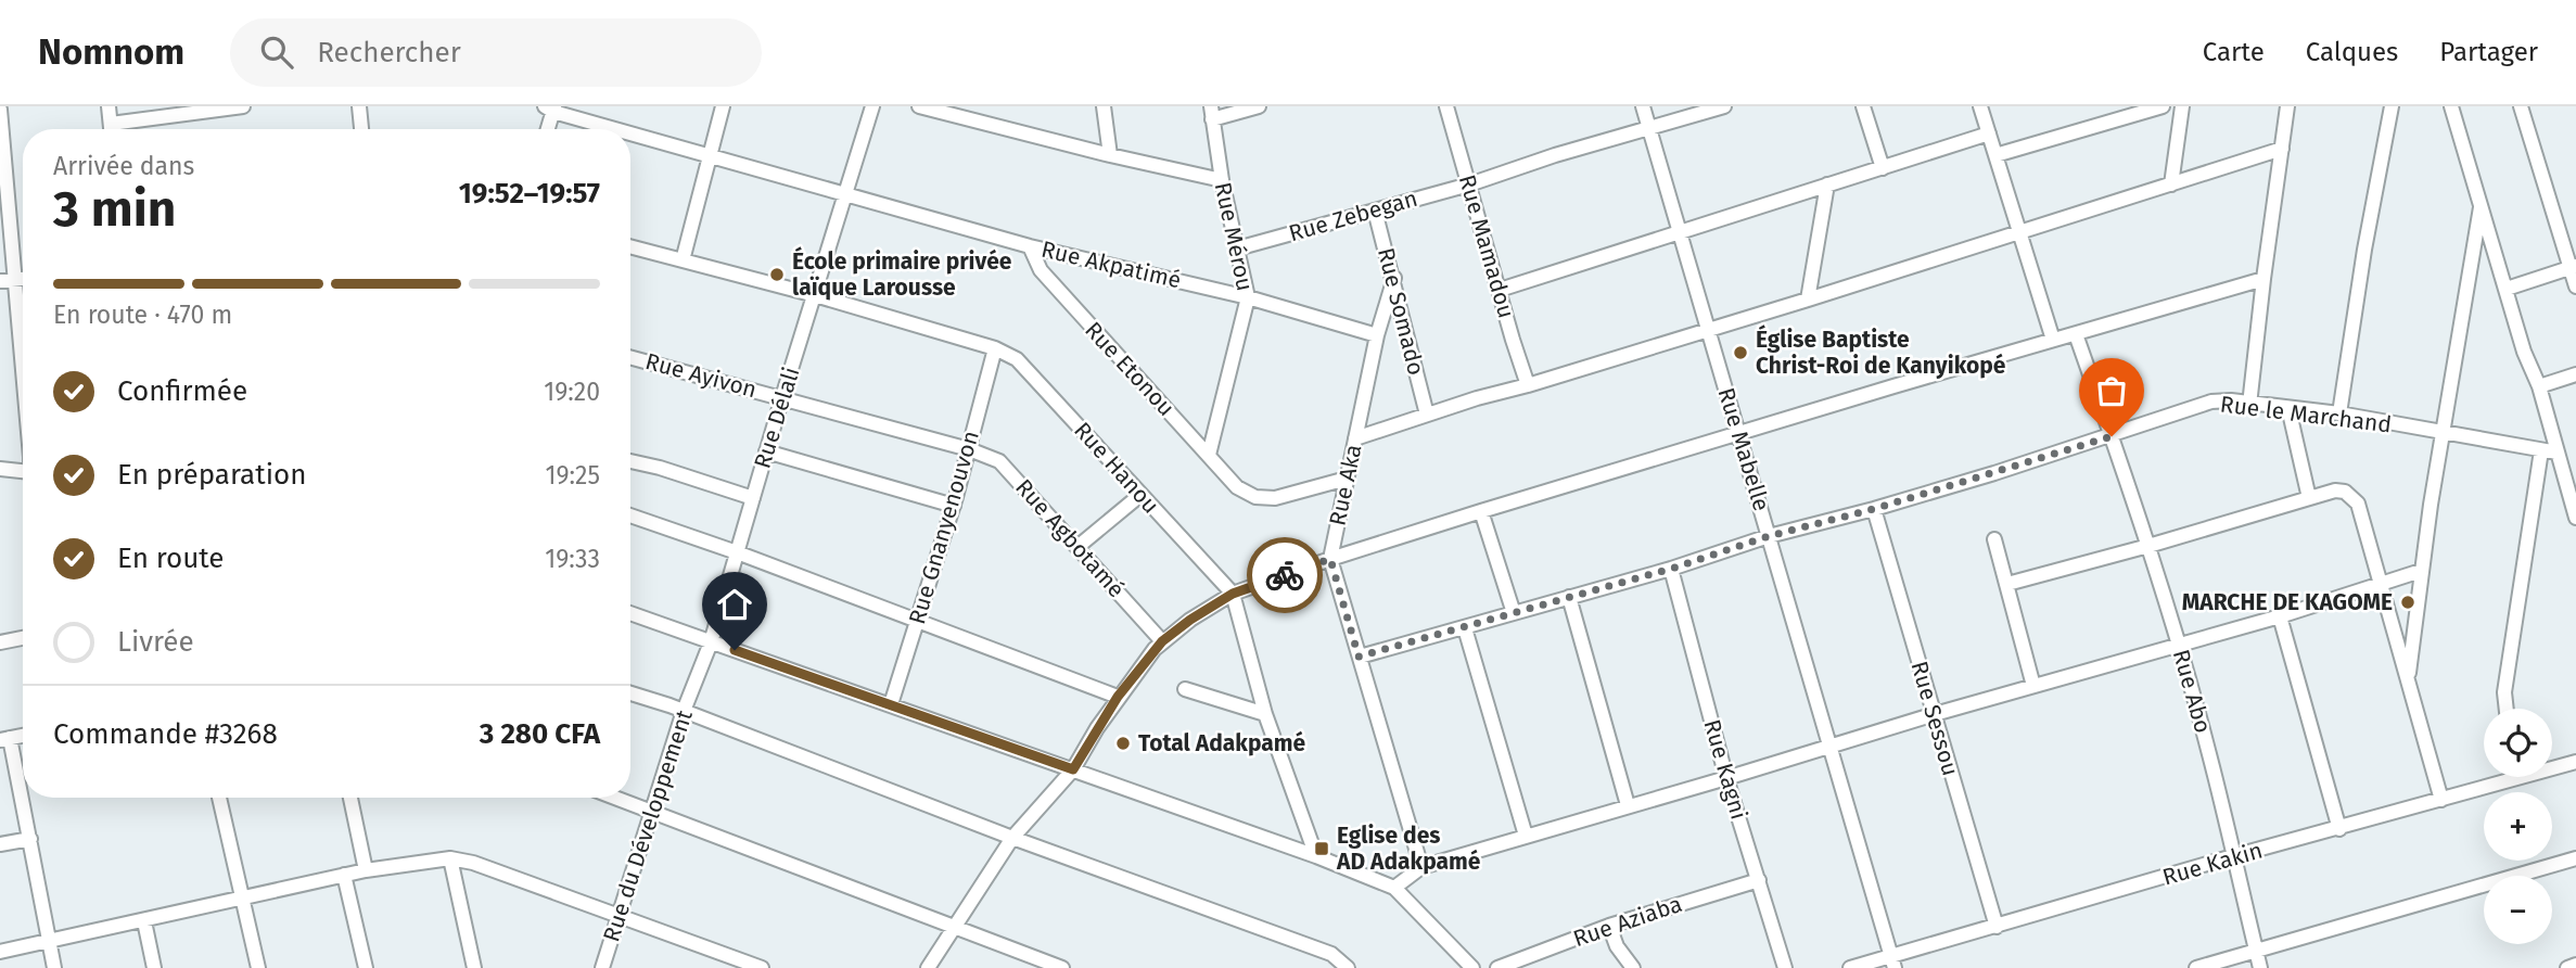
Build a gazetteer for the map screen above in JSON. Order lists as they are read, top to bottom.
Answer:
{
  "streets": {
    "street": [
      "Rue Zebegan",
      "Rue Mérou",
      "Rue Mamadou",
      "Rue Akpatimé",
      "Rue Somado",
      "Rue Etonou",
      "Rue Ayivon",
      "Rue le Marchand",
      "Rue Délali",
      "Rue Mabelle",
      "Rue Hanou",
      "Rue Aka",
      "Rue Gnanyenouvon",
      "Rue Agbotamé",
      "Rue Abo",
      "Rue Sessou",
      "Rue Kagni",
      "Rue du Développement",
      "Rue Kakin",
      "Rue Aziaba"
    ]
  },
  "crossings": [
    ["Rue Zebegan", "Rue Mérou"],
    ["Rue Zebegan", "Rue Mamadou"],
    ["Rue Zebegan", "Rue Somado"],
    ["Rue Zebegan", "Rue Mabelle"],
    ["Rue Mérou", "Rue Akpatimé"],
    ["Rue Mérou", "Rue Etonou"],
    ["Rue Akpatimé", "Rue Etonou"],
    ["Rue Akpatimé", "Rue Délali"],
    ["Rue Akpatimé", "Rue Aka"],
    ["Rue Somado", "Rue Aka"],
    ["Rue Etonou", "Rue Aka"],
    ["Rue Ayivon", "Rue Délali"],
    ["Rue Ayivon", "Rue Gnanyenouvon"],
    ["Rue Ayivon", "Rue Agbotamé"],
    ["Rue le Marchand", "Rue Mabelle"],
    ["Rue le Marchand", "Rue Aka"],
    ["Rue le Marchand", "Rue Abo"],
    ["Rue le Marchand", "Rue Sessou"],
    ["Rue le Marchand", "Rue Kagni"],
    ["Rue Délali", "Rue Hanou"],
    ["Rue Délali", "Rue du Développement"],
    ["Rue Mabelle", "Rue Kakin"],
    ["Rue Hanou", "Rue Gnanyenouvon"],
    ["Rue Gnanyenouvon", "Rue Agbotamé"],
    ["Rue Abo", "Rue Kakin"],
    ["Rue Sessou", "Rue Kakin"],
    ["Rue Kagni", "Rue Aziaba"]
  ],
  "places": {
    "other": [
      "École primaire privée laïque Larousse",
      "Église Baptiste Christ-Roi de Kanyikopé",
      "MARCHE DE KAGOME",
      "Total Adakpamé"
    ],
    "transit": ["Eglise des AD Adakpamé"]
  },
  "page": {
    "header": "Nomnom",
    "search": "Rechercher",
    "nav": ["Carte", "Calques", "Partager"],
    "heading": ["3 min", "Arrivée dans", "19:52–19:57"],
    "panel": ["Commande #3268", "3 280 CFA"],
    "bar": "En route · 470 m",
    "list": [
      ["Confirmée", "19:20"],
      ["En préparation", "19:25"],
      ["En route", "19:33"],
      "Livrée"
    ],
    "map_buttons": ["+", "−"]
  }
}
